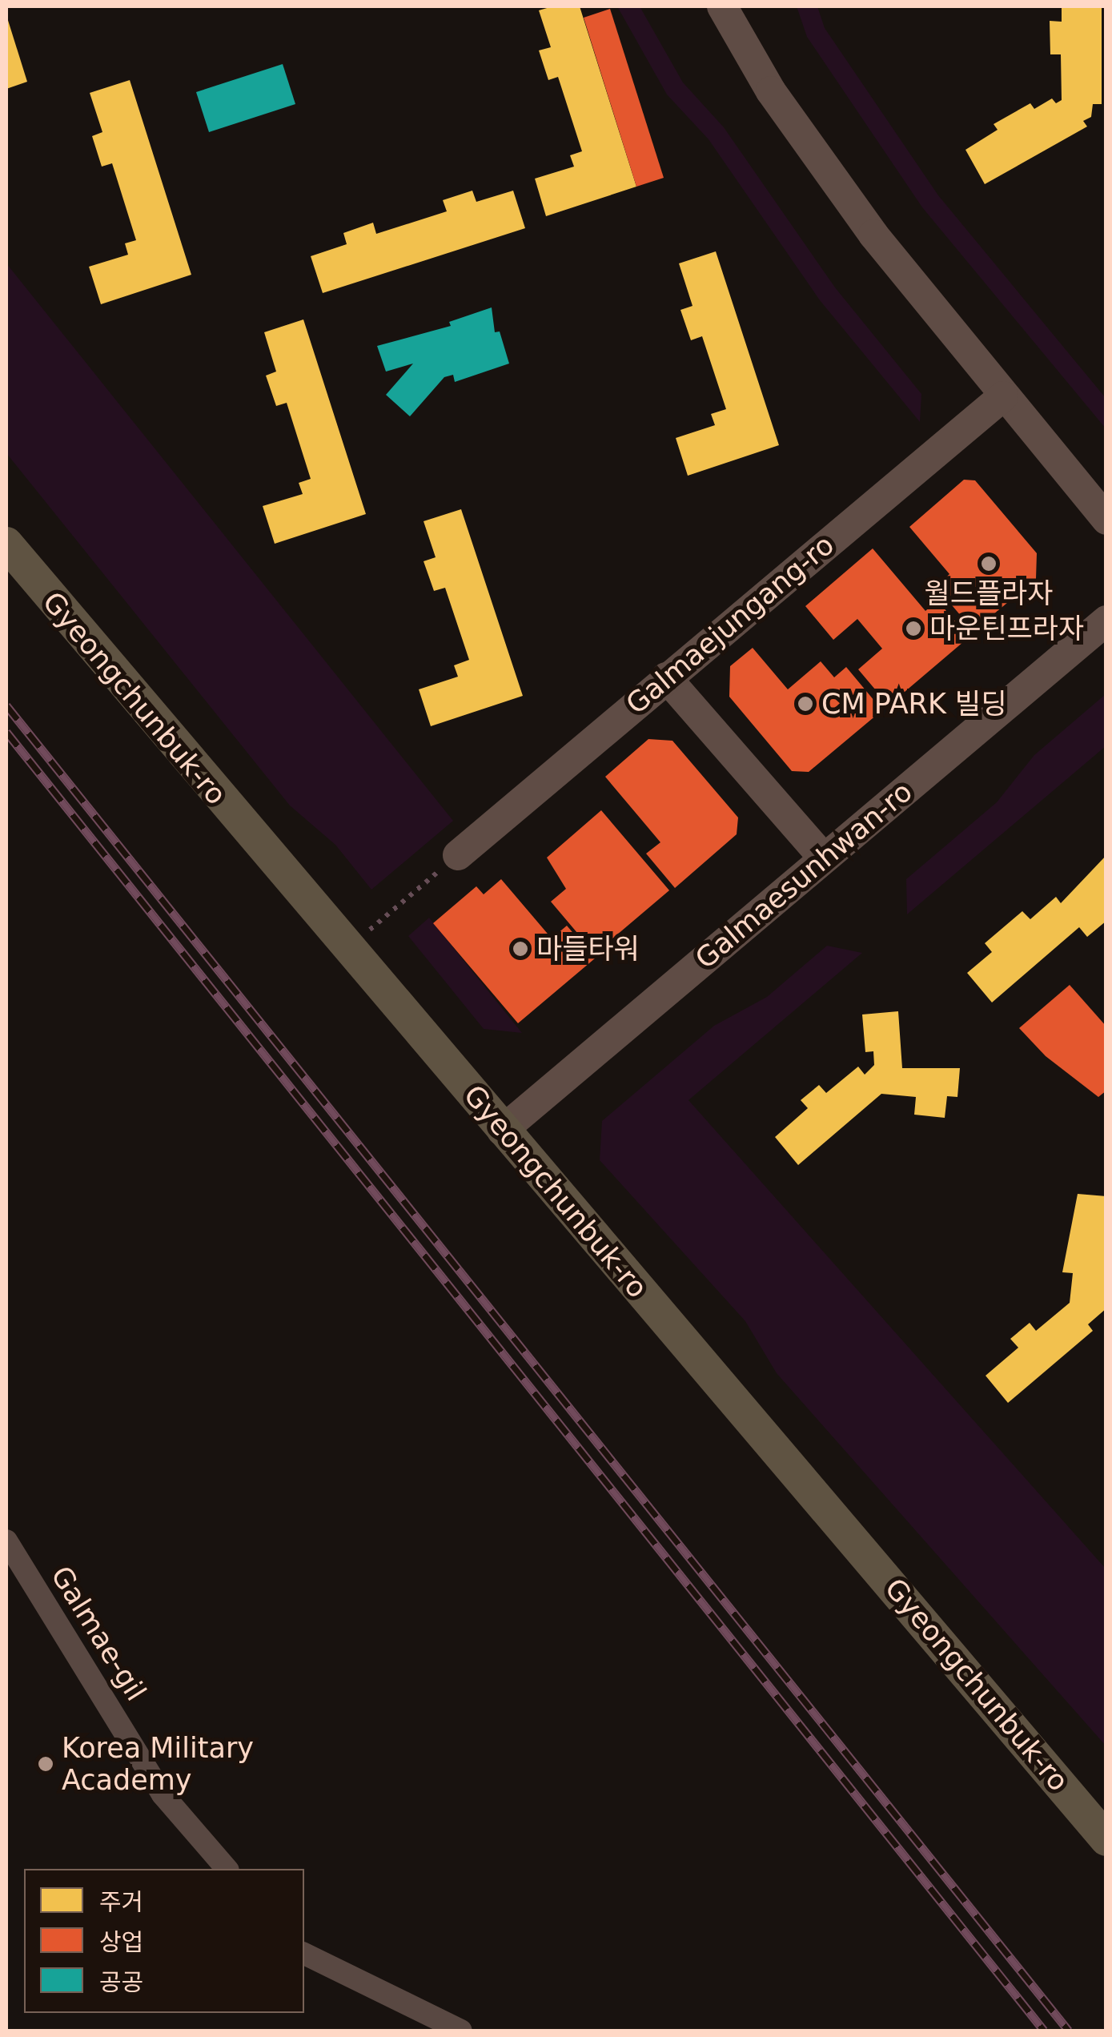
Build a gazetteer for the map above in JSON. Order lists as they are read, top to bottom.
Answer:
{
  "streets": {
    "main road": ["Gyeongchunbuk-ro"],
    "street": ["Galmaejungang-ro", "Galmaesunhwan-ro", "Galmae-gil"]
  },
  "crossings": [
    ["Gyeongchunbuk-ro", "Galmaesunhwan-ro"]
  ],
  "places": [
    "월드플라자",
    "마운틴프라자",
    "CM PARK 빌딩",
    "마들타워",
    "Korea Military Academy"
  ],
  "legend": ["주거", "상업", "공공"]
}
